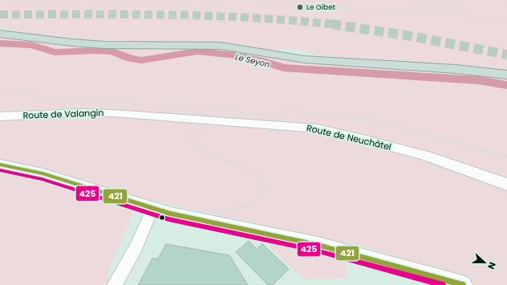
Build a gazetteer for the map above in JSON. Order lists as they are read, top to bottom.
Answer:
{
  "streets": {
    "main road": ["Route de Valangin", "Route de Neuchâtel"]
  },
  "crossings": [
    ["Route de Valangin", "Route de Neuchâtel"]
  ],
  "water": ["Le Seyon"],
  "places": ["Le Gibet"],
  "lines": ["transit line 421", "transit line 425"],
  "north": "right"
}
